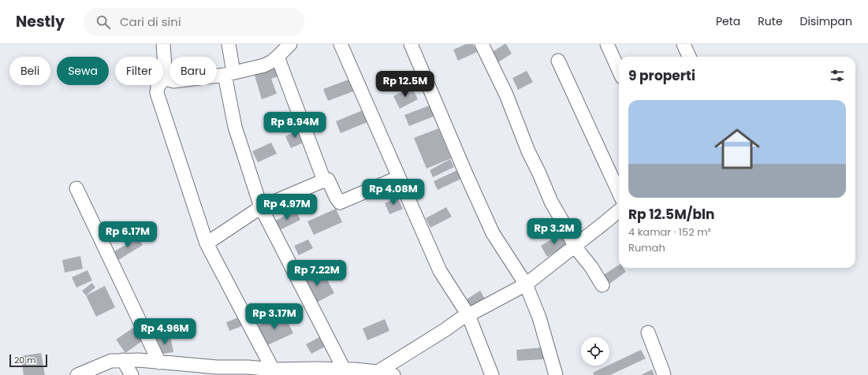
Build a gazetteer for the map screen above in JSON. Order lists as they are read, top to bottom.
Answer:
{
  "scale_bar": "20 m",
  "page": {
    "header": "Nestly",
    "search": "Cari di sini",
    "nav": ["Peta", "Rute", "Disimpan"],
    "chip": [
      "Beli",
      "Sewa",
      "Filter",
      "Baru"
    ],
    "heading": "9 properti",
    "price": [
      "Rp 12.5M",
      "Rp 8.94M",
      "Rp 4.08M",
      "Rp 4.97M",
      "Rp 3.2M",
      "Rp 6.17M",
      "Rp 7.22M",
      "Rp 3.17M",
      "Rp 4.96M"
    ],
    "list": [
      {
        "name": "Rp 12.5M/bln",
        "note": "4 kamar · 152 m² · Rumah"
      }
    ],
    "scale": "20 m"
  }
}
